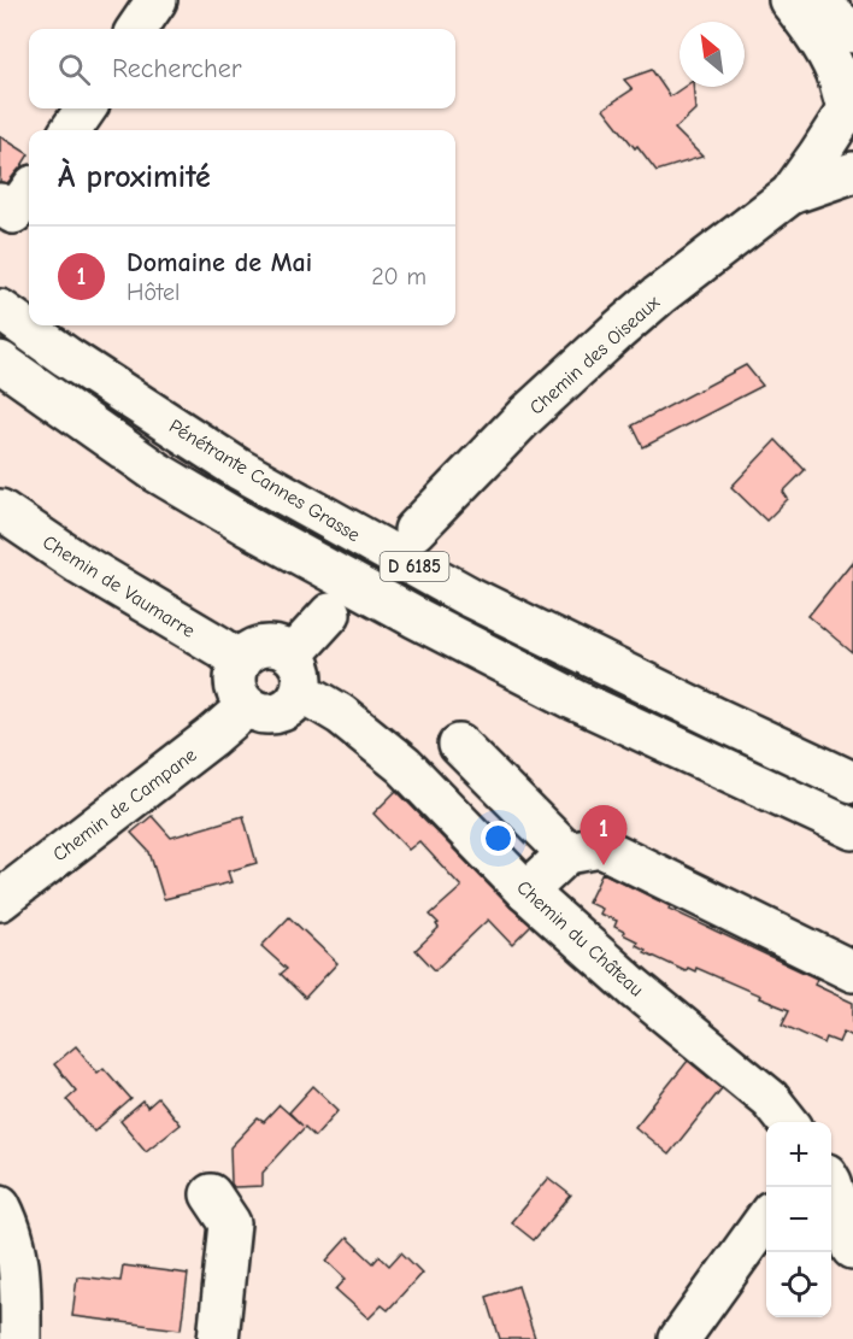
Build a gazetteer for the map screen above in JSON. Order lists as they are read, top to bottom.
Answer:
{
  "streets": {
    "main road": [
      "Chemin des Oiseaux",
      "Pénétrante Cannes Grasse",
      "D 6185",
      "Chemin de Vaumarre",
      "Chemin de Campane",
      "Chemin du Château"
    ]
  },
  "crossings": [
    ["Chemin de Vaumarre", "Chemin de Campane"],
    ["Chemin de Vaumarre", "Chemin du Château"],
    ["Chemin de Campane", "Chemin du Château"]
  ],
  "north": "top left",
  "page": {
    "search": "Rechercher",
    "heading": "À proximité",
    "list": [
      {
        "mark": "1",
        "name": "Domaine de Mai",
        "note": "Hôtel",
        "value": "20 m"
      }
    ],
    "pins": "1",
    "map_buttons": ["+", "−"]
  }
}
